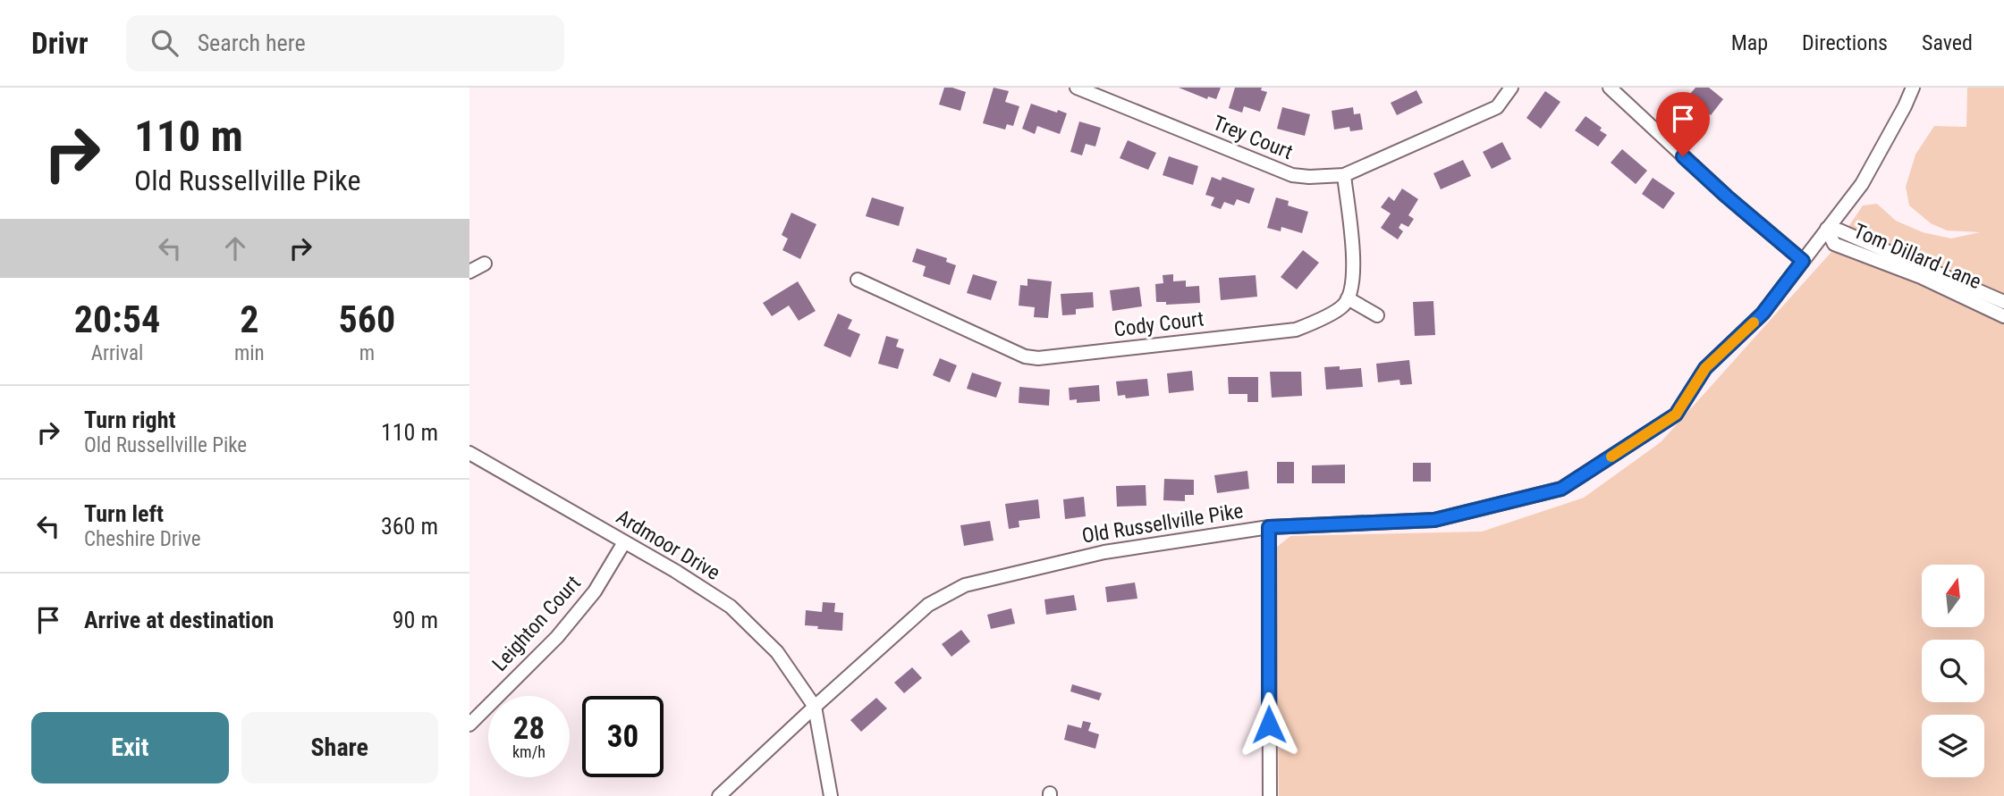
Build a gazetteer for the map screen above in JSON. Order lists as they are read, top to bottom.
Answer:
{
  "streets": {
    "street": [
      "Trey Court",
      "Tom Dillard Lane",
      "Cody Court",
      "Old Russellville Pike",
      "Ardmoor Drive",
      "Leighton Court"
    ]
  },
  "crossings": [
    ["Tom Dillard Lane", "Old Russellville Pike"],
    ["Old Russellville Pike", "Ardmoor Drive"],
    ["Ardmoor Drive", "Leighton Court"]
  ],
  "north": "top",
  "page": {
    "header": "Drivr",
    "search": "Search here",
    "nav": ["Map", "Directions", "Saved"],
    "turn": ["110 m", "Old Russellville Pike"],
    "eta": [
      "20:54",
      "Arrival",
      "2",
      "min",
      "560",
      "m"
    ],
    "list": [
      {
        "name": "Turn right",
        "note": "Old Russellville Pike",
        "value": "110 m"
      },
      {
        "name": "Turn left",
        "note": "Cheshire Drive",
        "value": "360 m"
      },
      {
        "name": "Arrive at destination",
        "value": "90 m"
      }
    ],
    "speed": "28 km/h",
    "limit": "30",
    "buttons": ["Exit", "Share"]
  }
}
